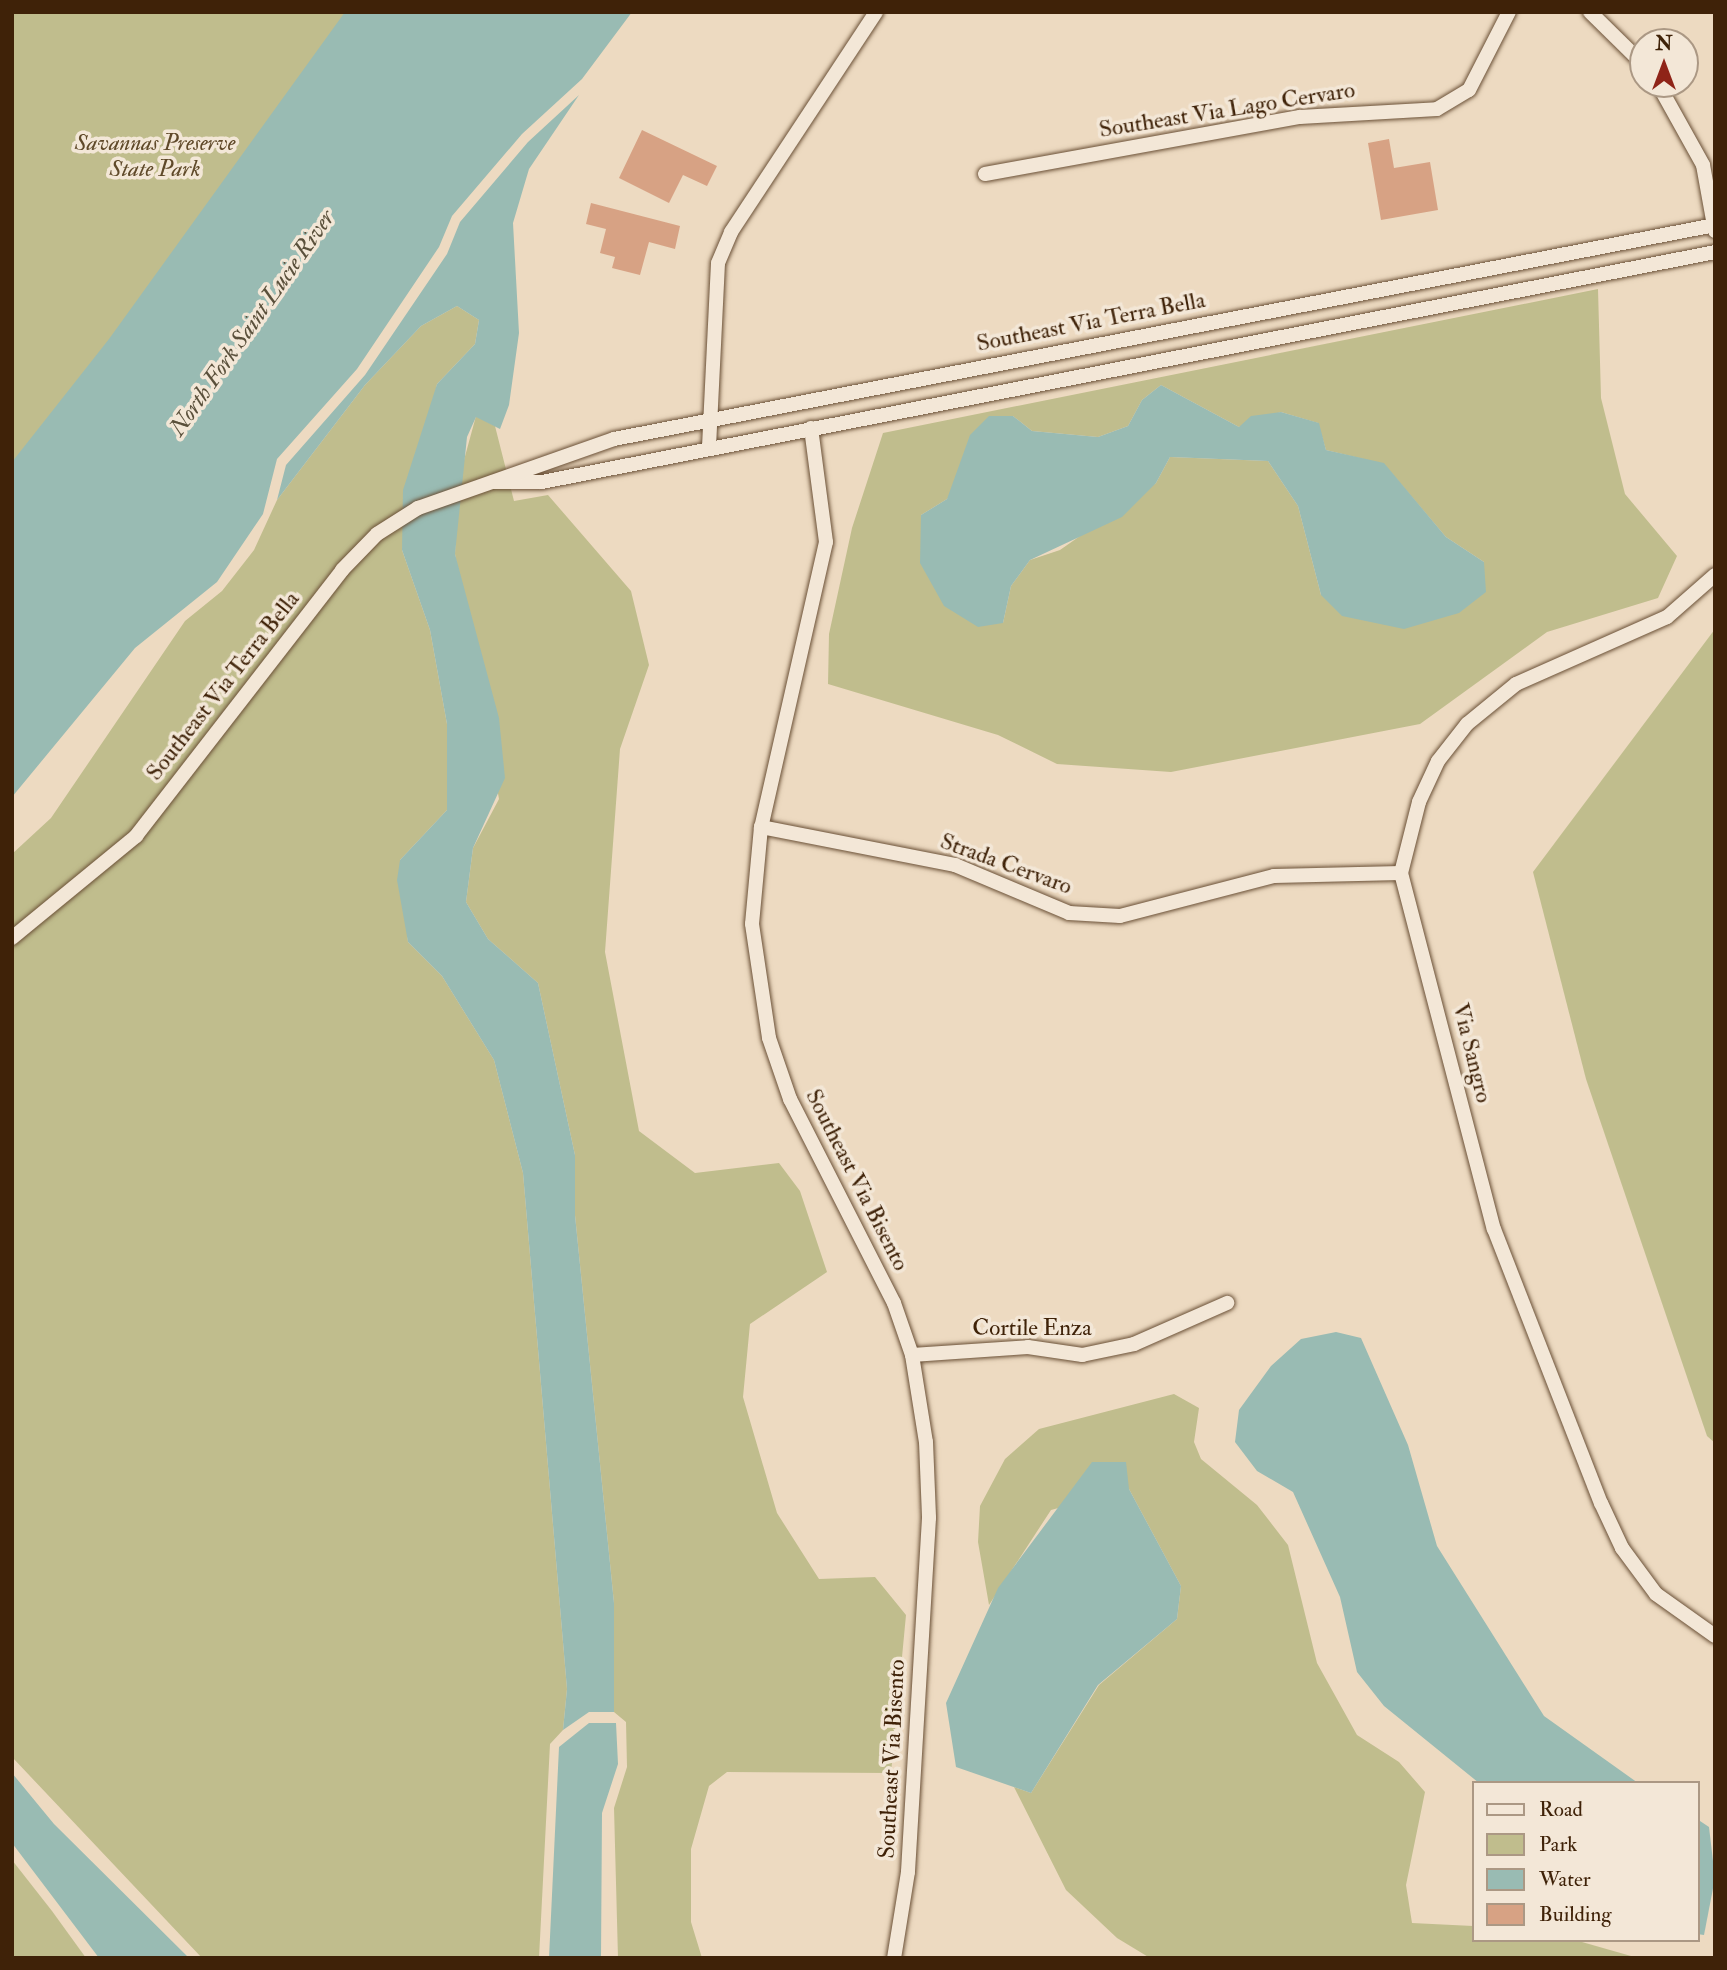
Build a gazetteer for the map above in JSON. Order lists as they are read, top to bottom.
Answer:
{
  "streets": {
    "street": [
      "Southeast Via Lago Cervaro",
      "Southeast Via Terra Bella",
      "Strada Cervaro",
      "Via Sangro",
      "Southeast Via Bisento",
      "Cortile Enza"
    ]
  },
  "crossings": [
    ["Southeast Via Terra Bella", "Southeast Via Bisento"],
    ["Strada Cervaro", "Via Sangro"],
    ["Strada Cervaro", "Southeast Via Bisento"],
    ["Southeast Via Bisento", "Cortile Enza"]
  ],
  "water": ["North Fork Saint Lucie River"],
  "parks": ["Savannas Preserve State Park"],
  "legend": [
    "Road",
    "Park",
    "Water",
    "Building"
  ],
  "north": "top"
}
